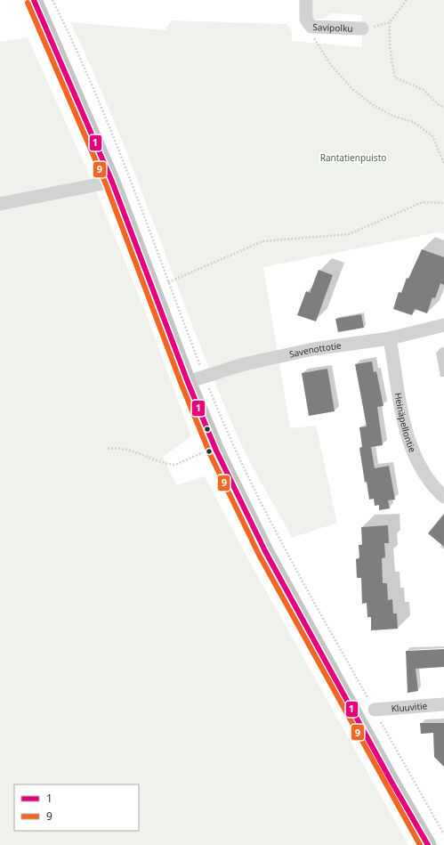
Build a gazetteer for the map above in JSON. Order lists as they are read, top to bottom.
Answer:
{
  "streets": {
    "street": [
      "Savipolku",
      "Savenottotie",
      "Heinäpellontie",
      "Kluuvitie"
    ]
  },
  "crossings": [
    ["Savenottotie", "Heinäpellontie"]
  ],
  "parks": ["Rantatienpuisto"],
  "lines": ["transit line 1", "transit line 9"],
  "legend": ["1", "9"]
}
